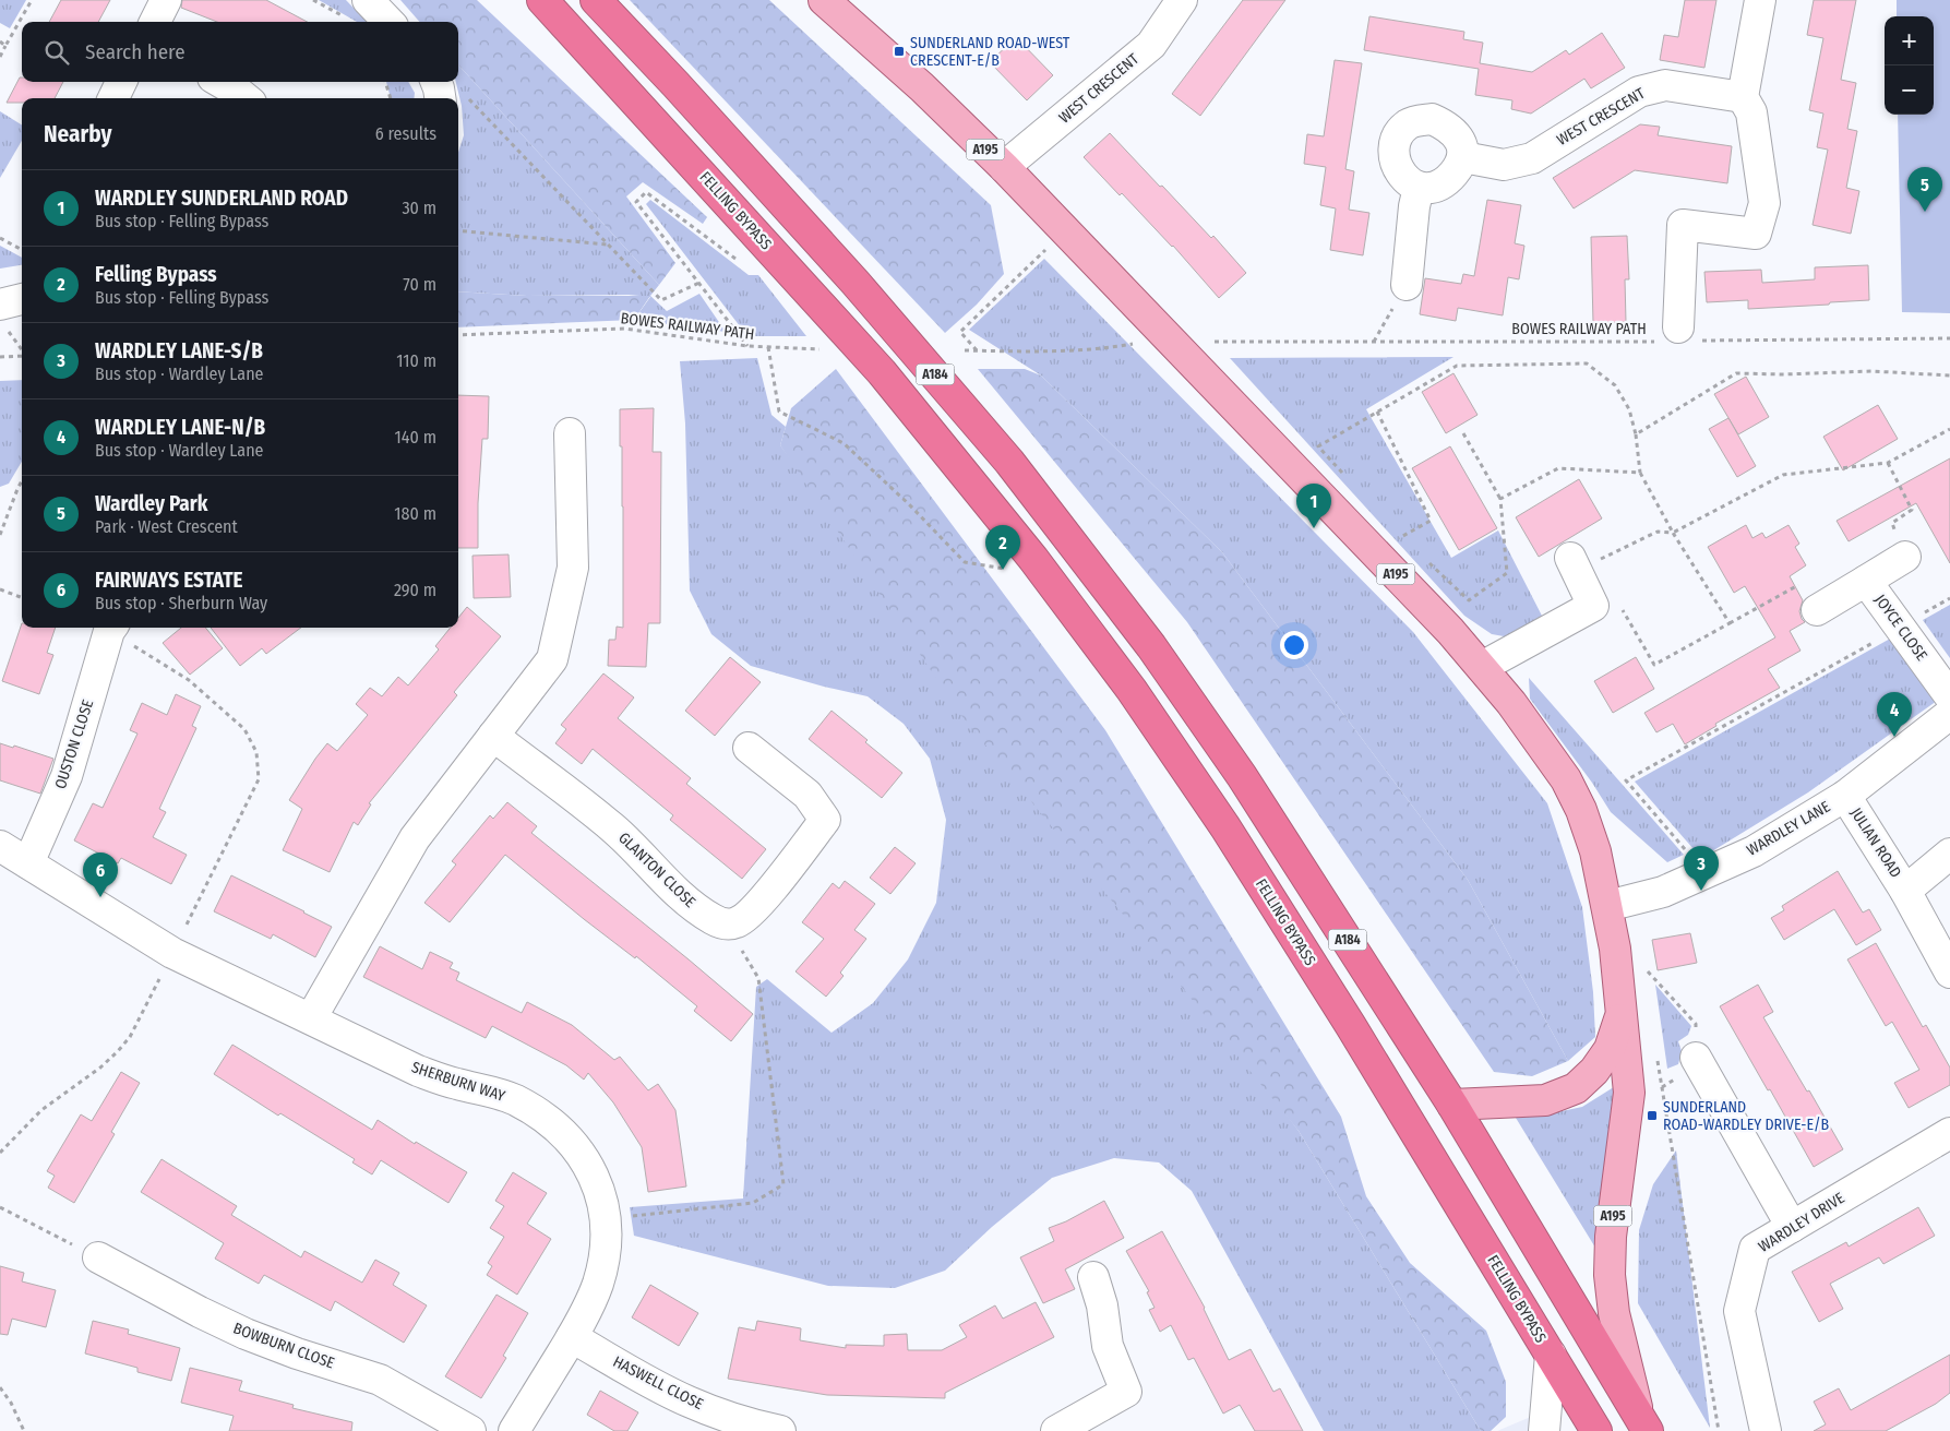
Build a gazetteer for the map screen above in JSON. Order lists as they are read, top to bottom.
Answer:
{
  "streets": {
    "highway": ["FELLING BYPASS", "A184"],
    "main road": ["A195"],
    "street": [
      "WEST CRESCENT",
      "JOYCE CLOSE",
      "OUSTON CLOSE",
      "WARDLEY LANE",
      "JULIAN ROAD",
      "GLANTON CLOSE",
      "SHERBURN WAY",
      "WARDLEY DRIVE",
      "BOWBURN CLOSE",
      "HASWELL CLOSE"
    ],
    "path": ["BOWES RAILWAY PATH"]
  },
  "crossings": [
    ["WEST CRESCENT", "A195"],
    ["A195", "A184"],
    ["A195", "WARDLEY LANE"],
    ["OUSTON CLOSE", "SHERBURN WAY"],
    ["WARDLEY LANE", "JULIAN ROAD"],
    ["SHERBURN WAY", "HASWELL CLOSE"]
  ],
  "places": {
    "transit": ["SUNDERLAND ROAD-WEST CRESCENT-E/B", "SUNDERLAND ROAD-WARDLEY DRIVE-E/B"]
  },
  "page": {
    "map_buttons": ["+", "−"],
    "search": "Search here",
    "heading": ["Nearby", "6 results"],
    "pins": [
      "5",
      "1",
      "2",
      "4",
      "3",
      "6"
    ],
    "list": [
      {
        "mark": "1",
        "name": "WARDLEY SUNDERLAND ROAD",
        "note": "Bus stop · Felling Bypass",
        "value": "30 m"
      },
      {
        "mark": "2",
        "name": "Felling Bypass",
        "note": "Bus stop · Felling Bypass",
        "value": "70 m"
      },
      {
        "mark": "3",
        "name": "WARDLEY LANE-S/B",
        "note": "Bus stop · Wardley Lane",
        "value": "110 m"
      },
      {
        "mark": "4",
        "name": "WARDLEY LANE-N/B",
        "note": "Bus stop · Wardley Lane",
        "value": "140 m"
      },
      {
        "mark": "5",
        "name": "Wardley Park",
        "note": "Park · West Crescent",
        "value": "180 m"
      },
      {
        "mark": "6",
        "name": "FAIRWAYS ESTATE",
        "note": "Bus stop · Sherburn Way",
        "value": "290 m"
      }
    ]
  }
}
